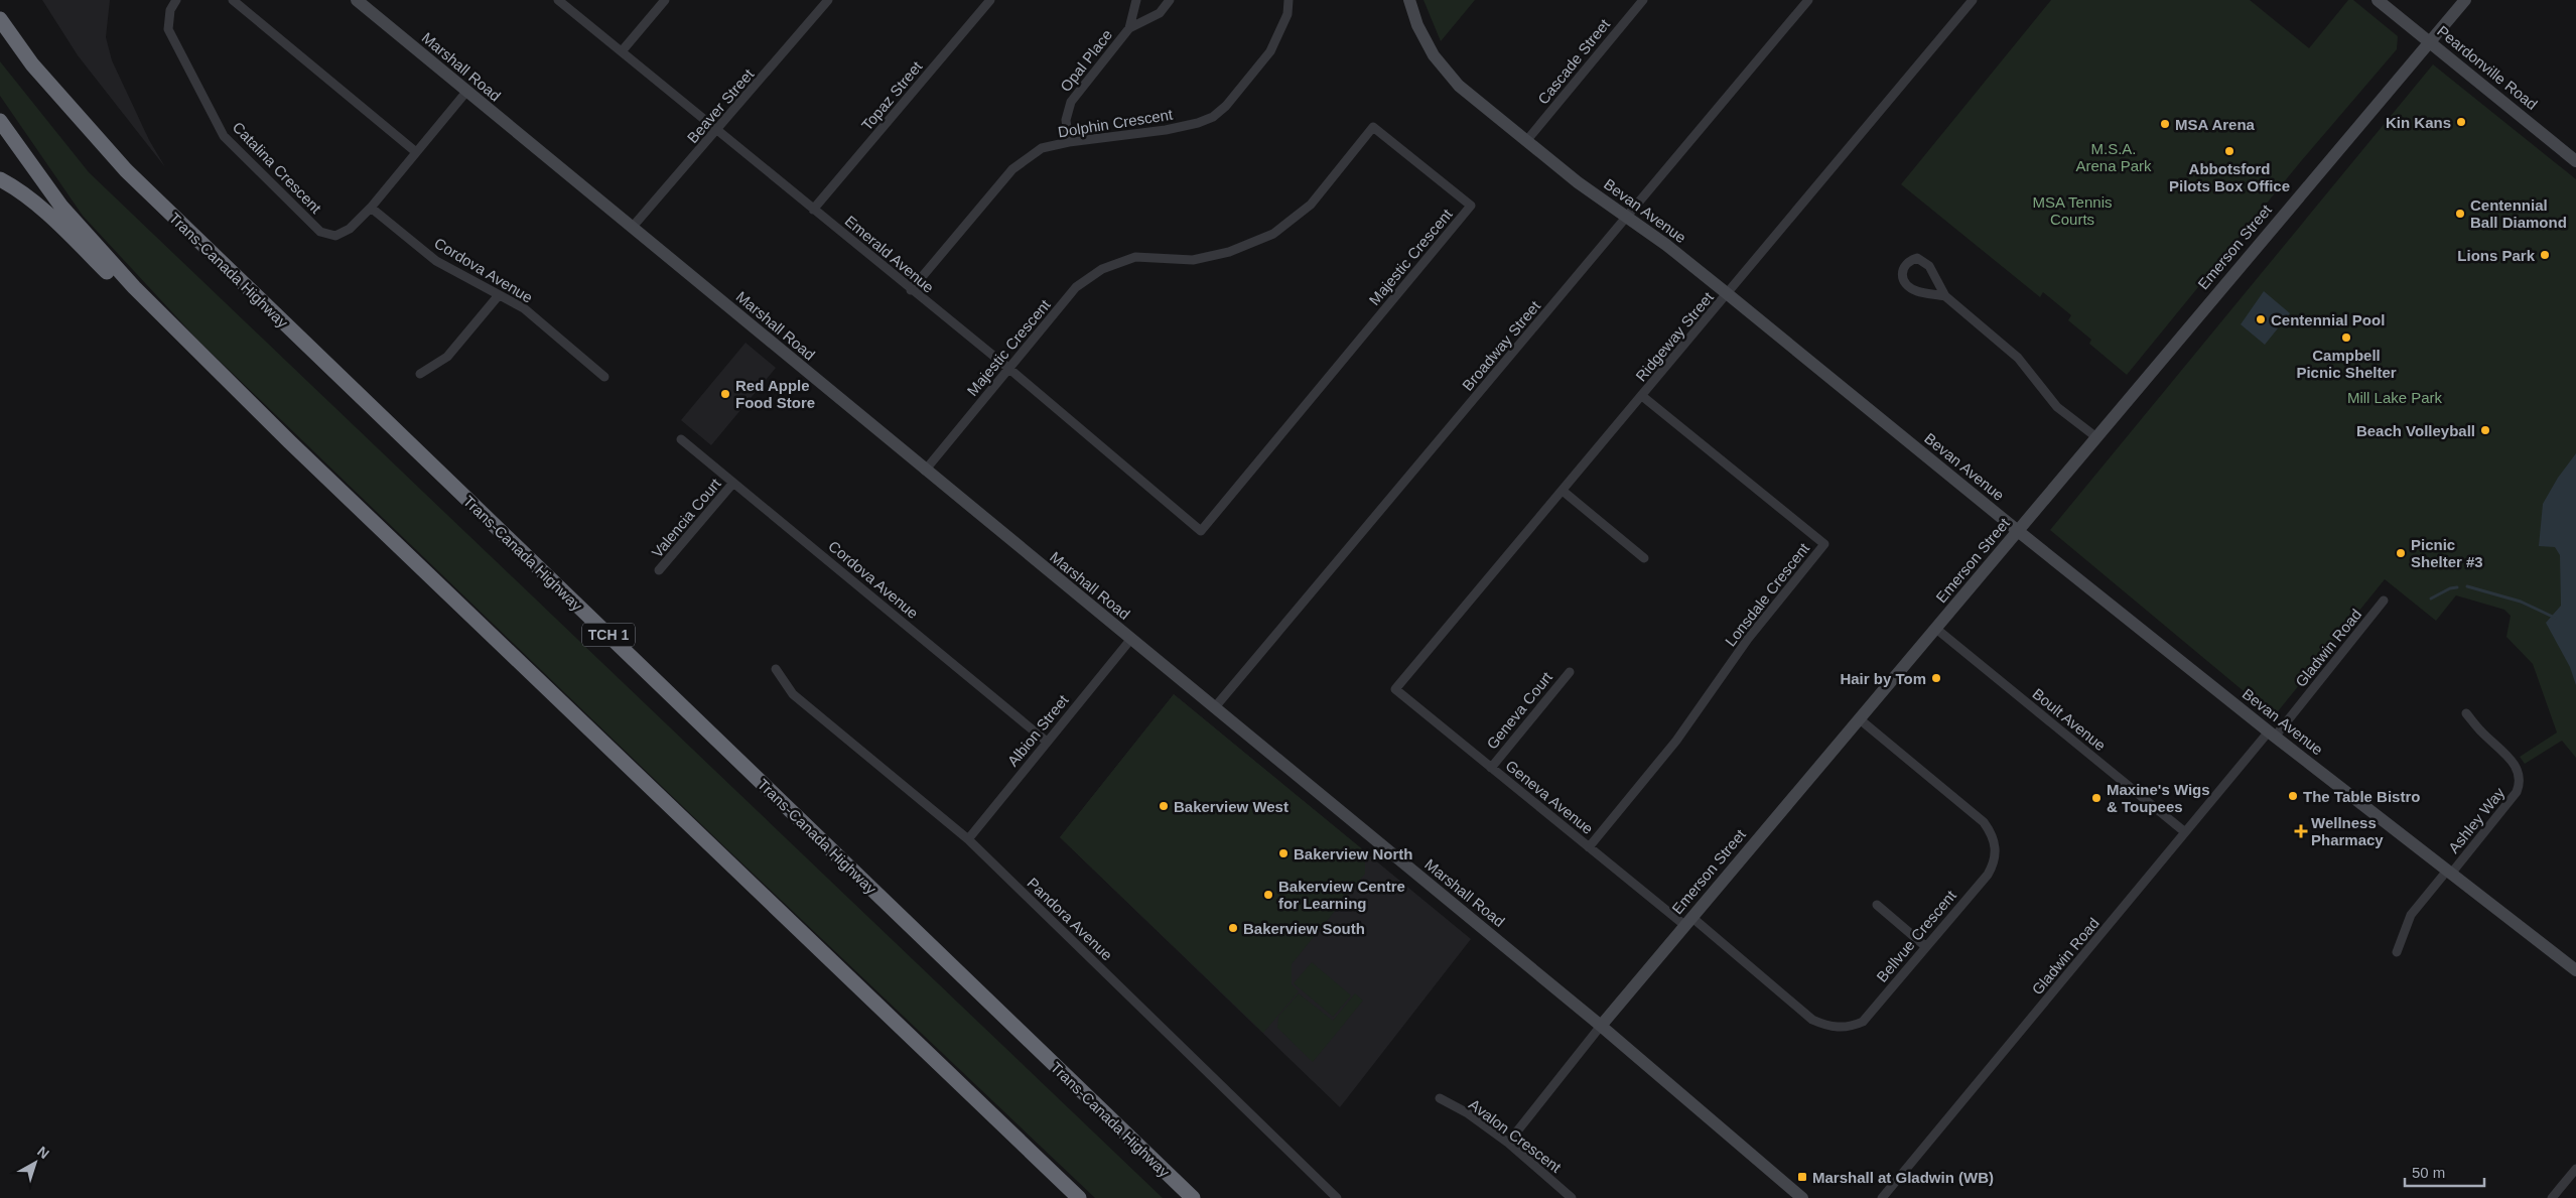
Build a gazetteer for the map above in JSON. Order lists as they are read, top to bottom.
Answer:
{
  "streets": {
    "highway": ["Trans-Canada Highway", "TCH 1"],
    "main road": [
      "Marshall Road",
      "Peardonville Road",
      "Bevan Avenue",
      "Emerson Street"
    ],
    "street": [
      "Opal Place",
      "Cascade Street",
      "Topaz Street",
      "Beaver Street",
      "Dolphin Crescent",
      "Catalina Crescent",
      "Emerald Avenue",
      "Majestic Crescent",
      "Cordova Avenue",
      "Ridgeway Street",
      "Broadway Street",
      "Valencia Court",
      "Lonsdale Crescent",
      "Gladwin Road",
      "Geneva Court",
      "Boult Avenue",
      "Albion Street",
      "Geneva Avenue",
      "Ashley Way",
      "Pandora Avenue",
      "Bellvue Crescent",
      "Avalon Crescent"
    ]
  },
  "crossings": [
    ["Opal Place", "Dolphin Crescent"],
    ["Cascade Street", "Bevan Avenue"],
    ["Marshall Road", "Beaver Street"],
    ["Marshall Road", "Catalina Crescent"],
    ["Marshall Road", "Emerson Street"],
    ["Marshall Road", "Majestic Crescent"],
    ["Marshall Road", "Broadway Street"],
    ["Marshall Road", "Albion Street"],
    ["Peardonville Road", "Emerson Street"],
    ["Topaz Street", "Emerald Avenue"],
    ["Beaver Street", "Emerald Avenue"],
    ["Dolphin Crescent", "Emerald Avenue"],
    ["Catalina Crescent", "Cordova Avenue"],
    ["Bevan Avenue", "Emerson Street"],
    ["Bevan Avenue", "Ridgeway Street"],
    ["Bevan Avenue", "Broadway Street"],
    ["Bevan Avenue", "Gladwin Road"],
    ["Bevan Avenue", "Ashley Way"],
    ["Emerson Street", "Boult Avenue"],
    ["Emerson Street", "Geneva Avenue"],
    ["Emerson Street", "Bellvue Crescent"],
    ["Emerson Street", "Avalon Crescent"],
    ["Emerald Avenue", "Majestic Crescent"],
    ["Cordova Avenue", "Valencia Court"],
    ["Cordova Avenue", "Albion Street"],
    ["Ridgeway Street", "Lonsdale Crescent"],
    ["Ridgeway Street", "Geneva Avenue"],
    ["Lonsdale Crescent", "Geneva Avenue"],
    ["Gladwin Road", "Boult Avenue"],
    ["Geneva Court", "Geneva Avenue"],
    ["Albion Street", "Pandora Avenue"],
    ["Geneva Avenue", "Bellvue Crescent"]
  ],
  "parks": ["M.S.A. Arena Park", "MSA Tennis Courts", "Mill Lake Park"],
  "places": {
    "other": [
      "Kin Kans",
      "MSA Arena",
      "Abbotsford Pilots Box Office",
      "Centennial Ball Diamond",
      "Lions Park",
      "Centennial Pool",
      "Campbell Picnic Shelter",
      "Red Apple Food Store",
      "Beach Volleyball",
      "Picnic Shelter #3",
      "Hair by Tom",
      "The Table Bistro",
      "Maxine's Wigs & Toupees",
      "Bakerview West",
      "Bakerview North",
      "Bakerview Centre for Learning",
      "Bakerview South"
    ],
    "health": ["Wellness Pharmacy"],
    "transit": ["Marshall at Gladwin (WB)"]
  },
  "scale_bar": "50 m",
  "north": "top right"
}
